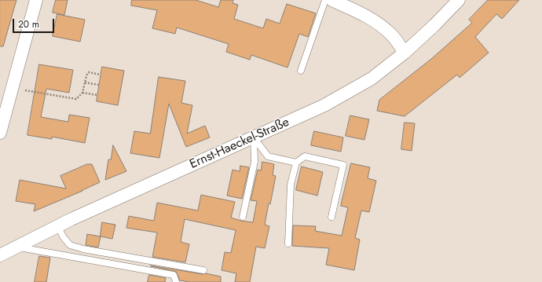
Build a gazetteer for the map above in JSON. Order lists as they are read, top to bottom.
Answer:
{
  "streets": {
    "street": ["Ernst-Haeckel-Straße"]
  },
  "scale_bar": "20 m"
}
